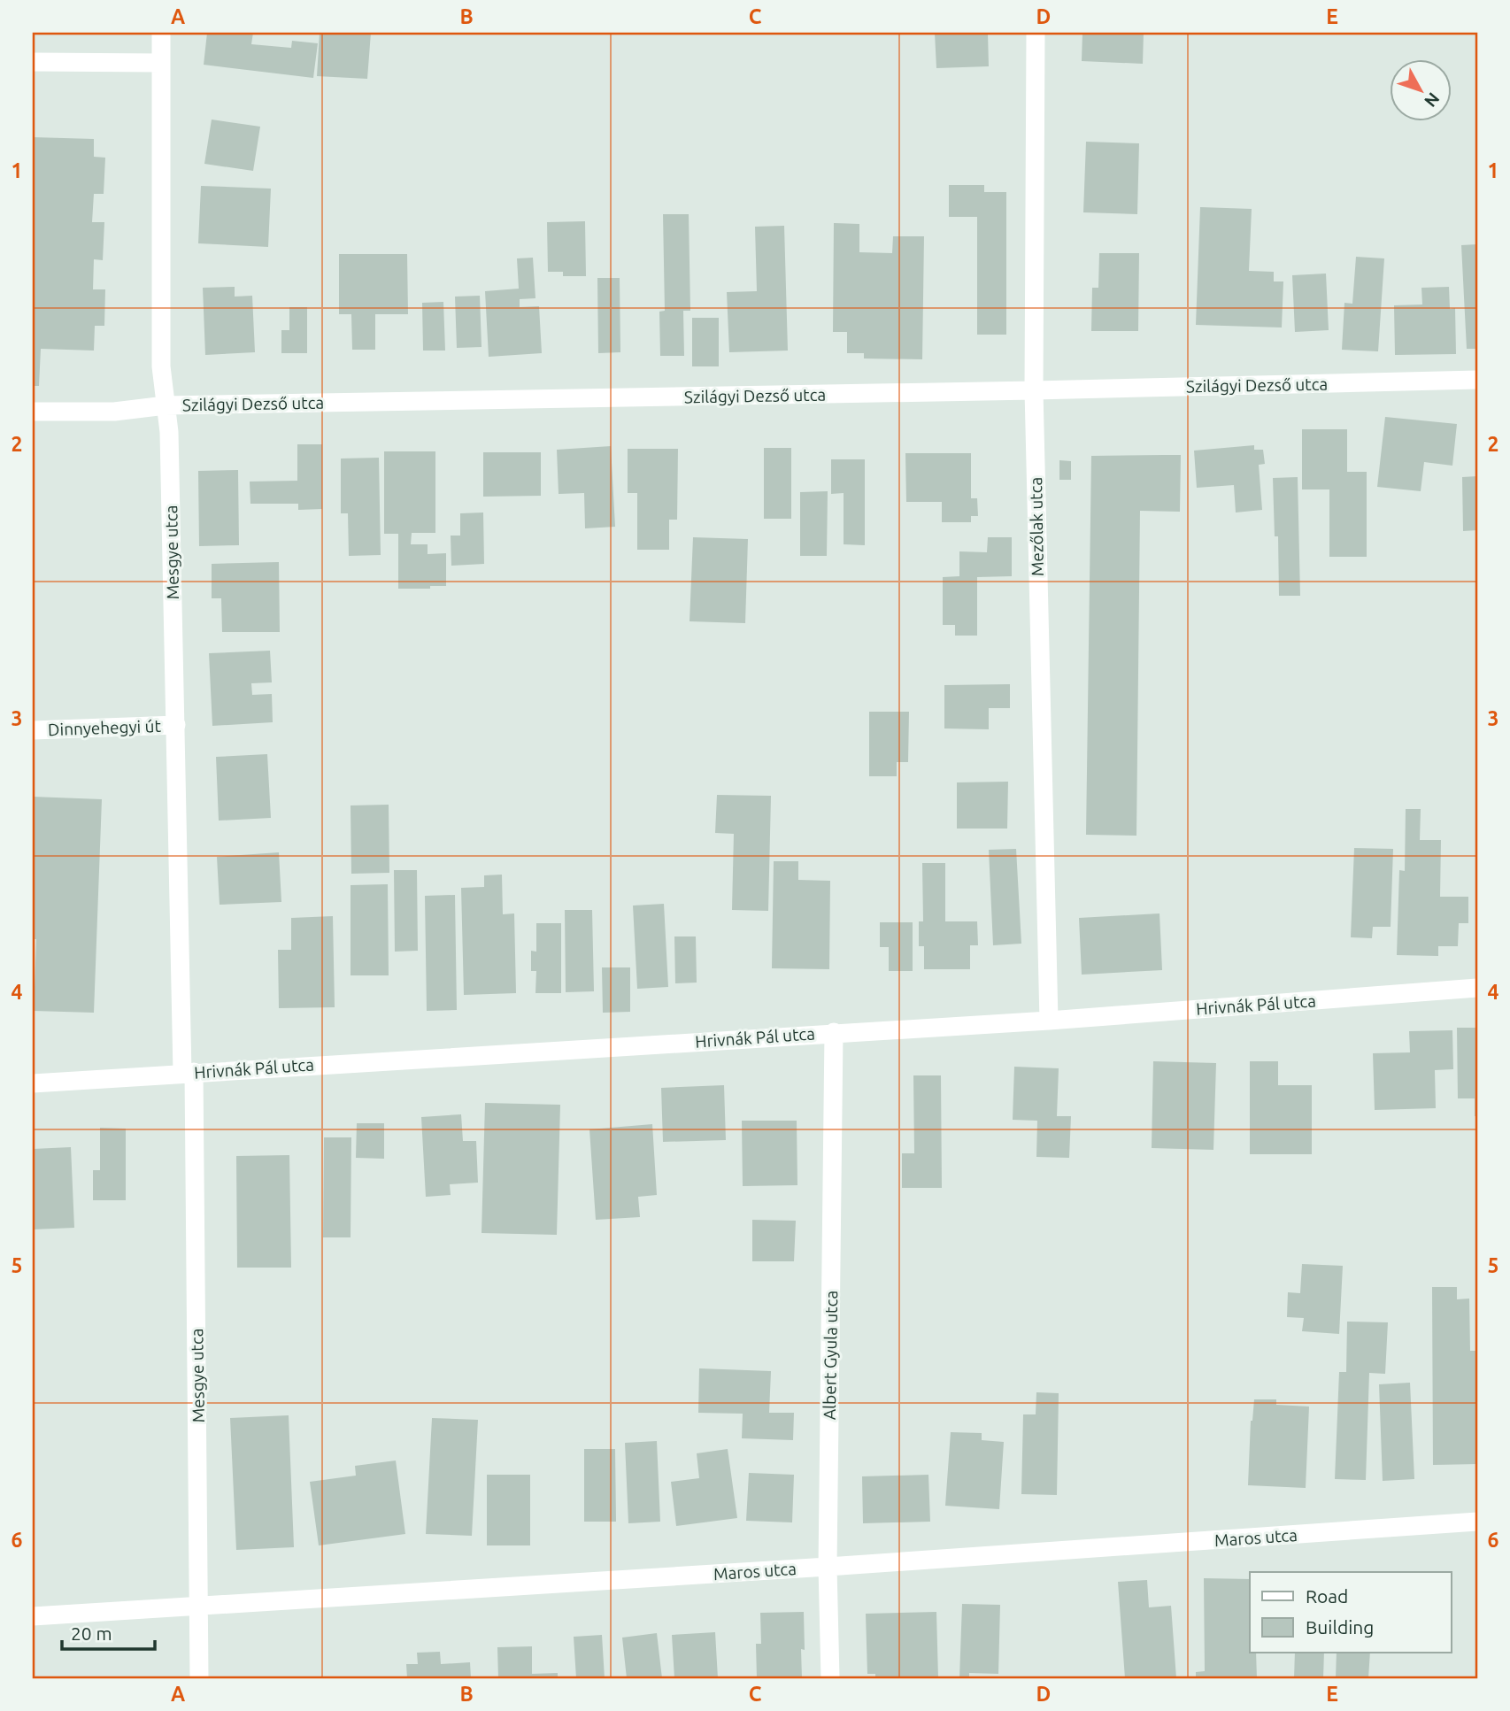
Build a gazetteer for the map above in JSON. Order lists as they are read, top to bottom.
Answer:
{
  "streets": {
    "street": [
      "Szilágyi Dezső utca",
      "Mezőlak utca",
      "Mesgye utca",
      "Dinnyehegyi út",
      "Hrivnák Pál utca",
      "Albert Gyula utca",
      "Maros utca"
    ]
  },
  "crossings": [
    ["Szilágyi Dezső utca", "Mezőlak utca"],
    ["Szilágyi Dezső utca", "Mesgye utca"],
    ["Mezőlak utca", "Hrivnák Pál utca"],
    ["Mesgye utca", "Dinnyehegyi út"],
    ["Mesgye utca", "Hrivnák Pál utca"],
    ["Mesgye utca", "Maros utca"],
    ["Hrivnák Pál utca", "Albert Gyula utca"],
    ["Albert Gyula utca", "Maros utca"]
  ],
  "legend": ["Road", "Building"],
  "scale_bar": "20 m",
  "north": "bottom right",
  "grid": {
    "columns": [
      "A",
      "B",
      "C",
      "D",
      "E"
    ],
    "rows": [
      "1",
      "2",
      "3",
      "4",
      "5",
      "6"
    ]
  }
}
